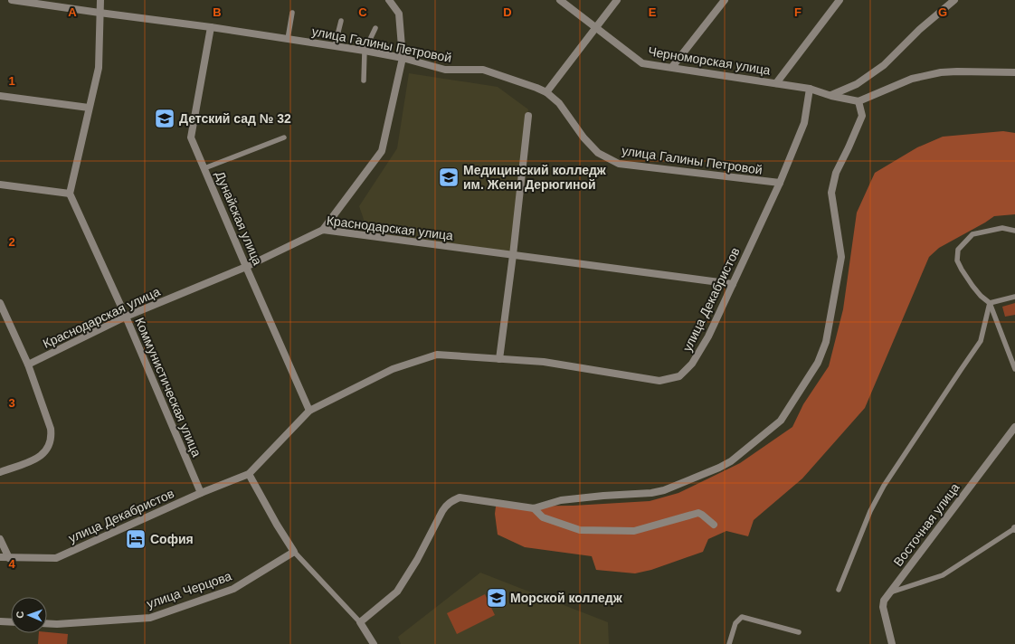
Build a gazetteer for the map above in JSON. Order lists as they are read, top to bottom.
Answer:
{
  "streets": {
    "street": [
      "улица Галины Петровой",
      "Черноморская улица",
      "Дунайская улица",
      "Краснодарская улица",
      "улица Декабристов",
      "Коммунистическая улица",
      "Восточная улица",
      "улица Черцова"
    ]
  },
  "crossings": [
    ["улица Галины Петровой", "Дунайская улица"],
    ["улица Галины Петровой", "улица Декабристов"],
    ["Черноморская улица", "улица Декабристов"],
    ["Дунайская улица", "Краснодарская улица"],
    ["Дунайская улица", "улица Декабристов"],
    ["Краснодарская улица", "улица Декабристов"],
    ["Краснодарская улица", "Коммунистическая улица"],
    ["улица Декабристов", "Коммунистическая улица"]
  ],
  "places": {
    "school or university": ["Детский сад № 32", "Медицинский колледж им. Жени Дерюгиной", "Морской колледж"],
    "hotel": ["София"]
  },
  "north": "left",
  "grid": {
    "columns": [
      "A",
      "B",
      "C",
      "D",
      "E",
      "F",
      "G"
    ],
    "rows": [
      "1",
      "2",
      "3",
      "4"
    ]
  }
}
